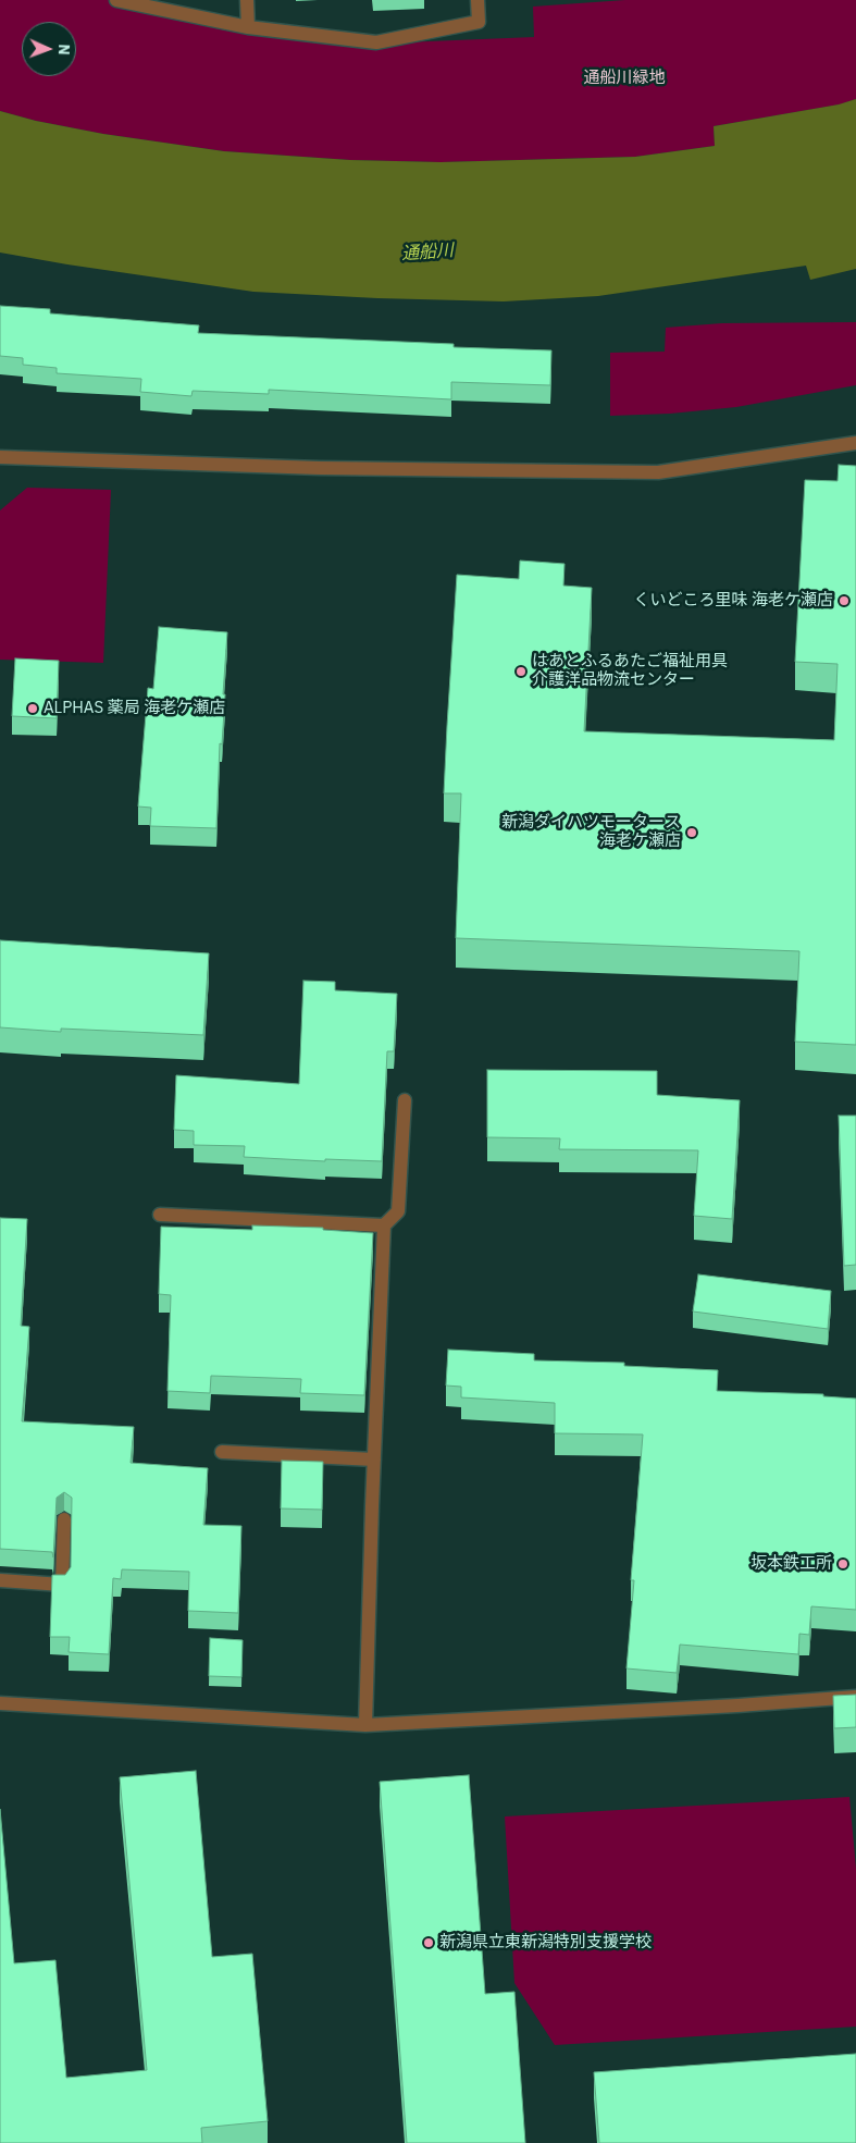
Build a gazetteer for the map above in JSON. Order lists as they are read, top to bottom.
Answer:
{
  "water": ["通船川"],
  "parks": ["通船川緑地"],
  "places": [
    "くいどころ里味 海老ケ瀬店",
    "はあとふるあたご福祉用具 介護洋品物流センター",
    "ALPHAS 薬局 海老ケ瀬店",
    "新潟ダイハツモータース 海老ケ瀬店",
    "坂本鉄工所",
    "新潟県立東新潟特別支援学校"
  ],
  "north": "right"
}
